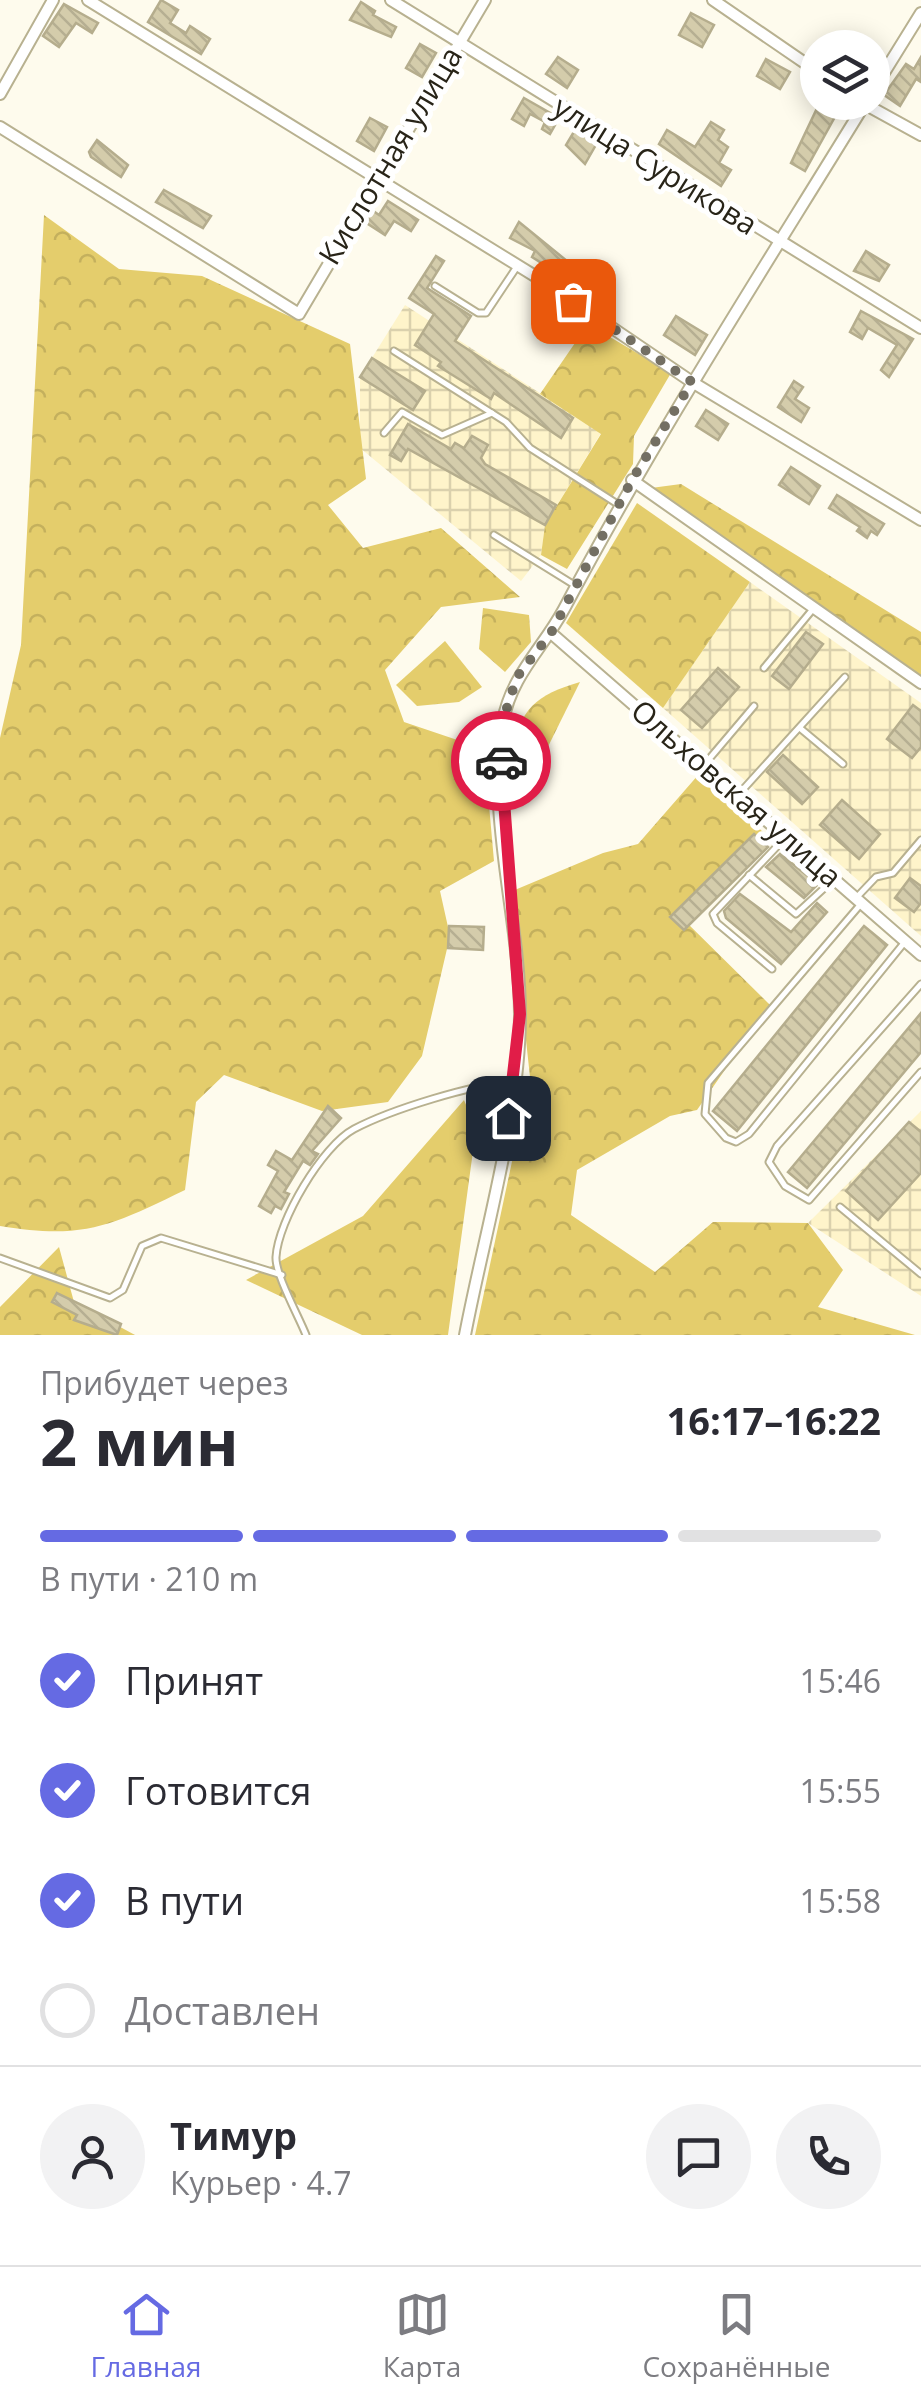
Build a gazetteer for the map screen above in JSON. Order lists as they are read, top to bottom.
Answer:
{
  "streets": {
    "street": ["Кислотная улица", "улица Сурикова", "Ольховская улица"]
  },
  "crossings": [
    ["Кислотная улица", "улица Сурикова"]
  ],
  "page": {
    "heading": ["2 мин", "Прибудет через", "16:17–16:22"],
    "panel": ["Тимур", "Курьер · 4.7"],
    "bar": "В пути · 210 m",
    "list": [
      ["Принят", "15:46"],
      ["Готовится", "15:55"],
      ["В пути", "15:58"],
      "Доставлен"
    ],
    "tabs": ["Главная", "Карта", "Сохранённые"]
  }
}
